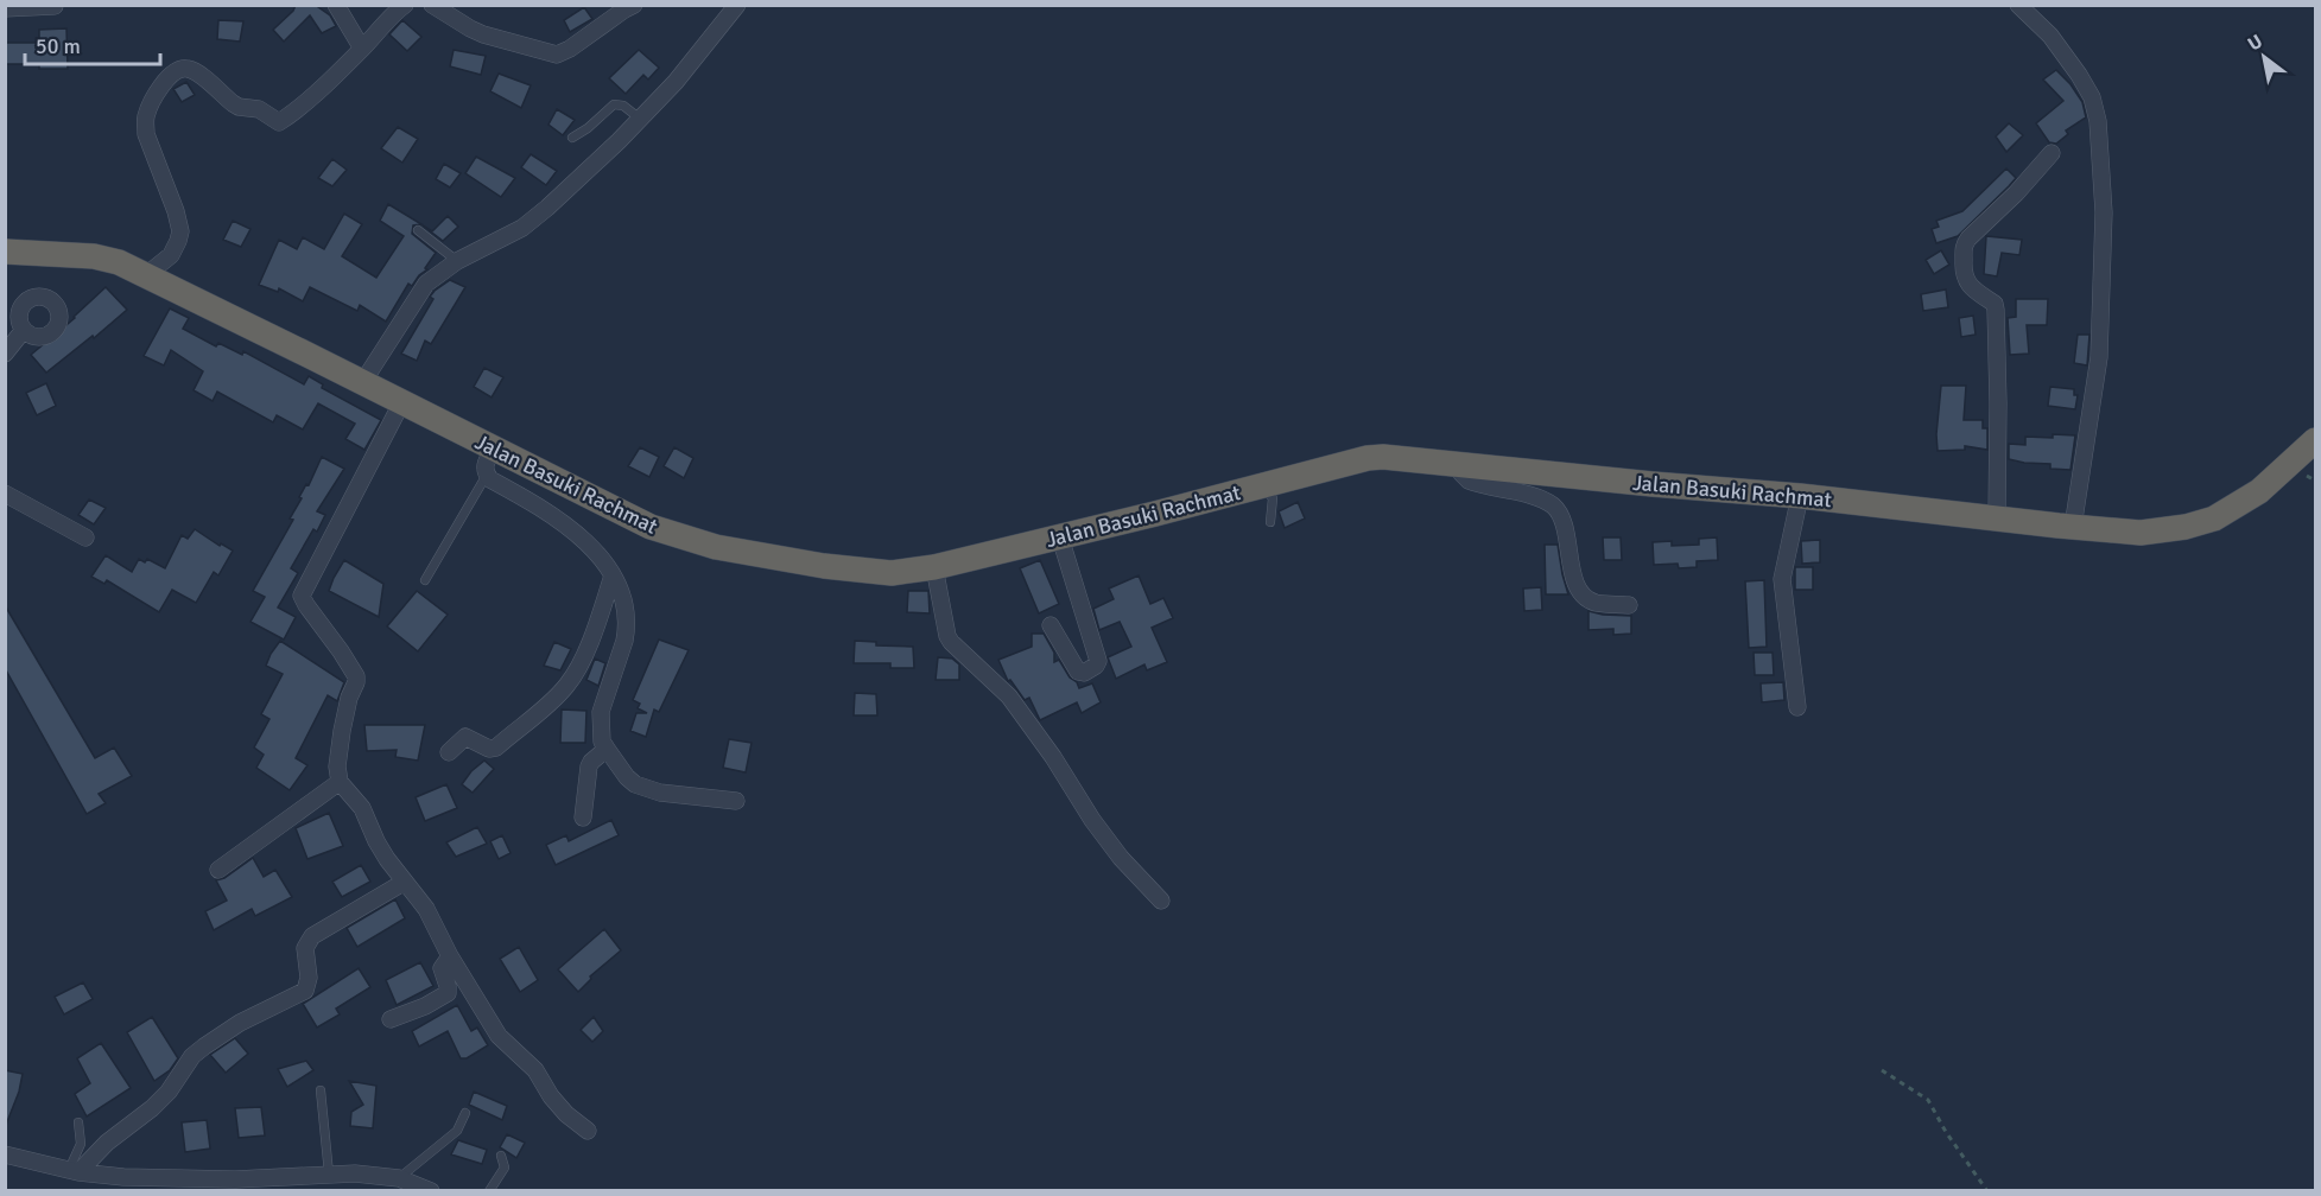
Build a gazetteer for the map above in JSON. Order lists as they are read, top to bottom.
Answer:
{
  "streets": {
    "highway": ["Jalan Basuki Rachmat"]
  },
  "scale_bar": "50 m",
  "north": "top left"
}
